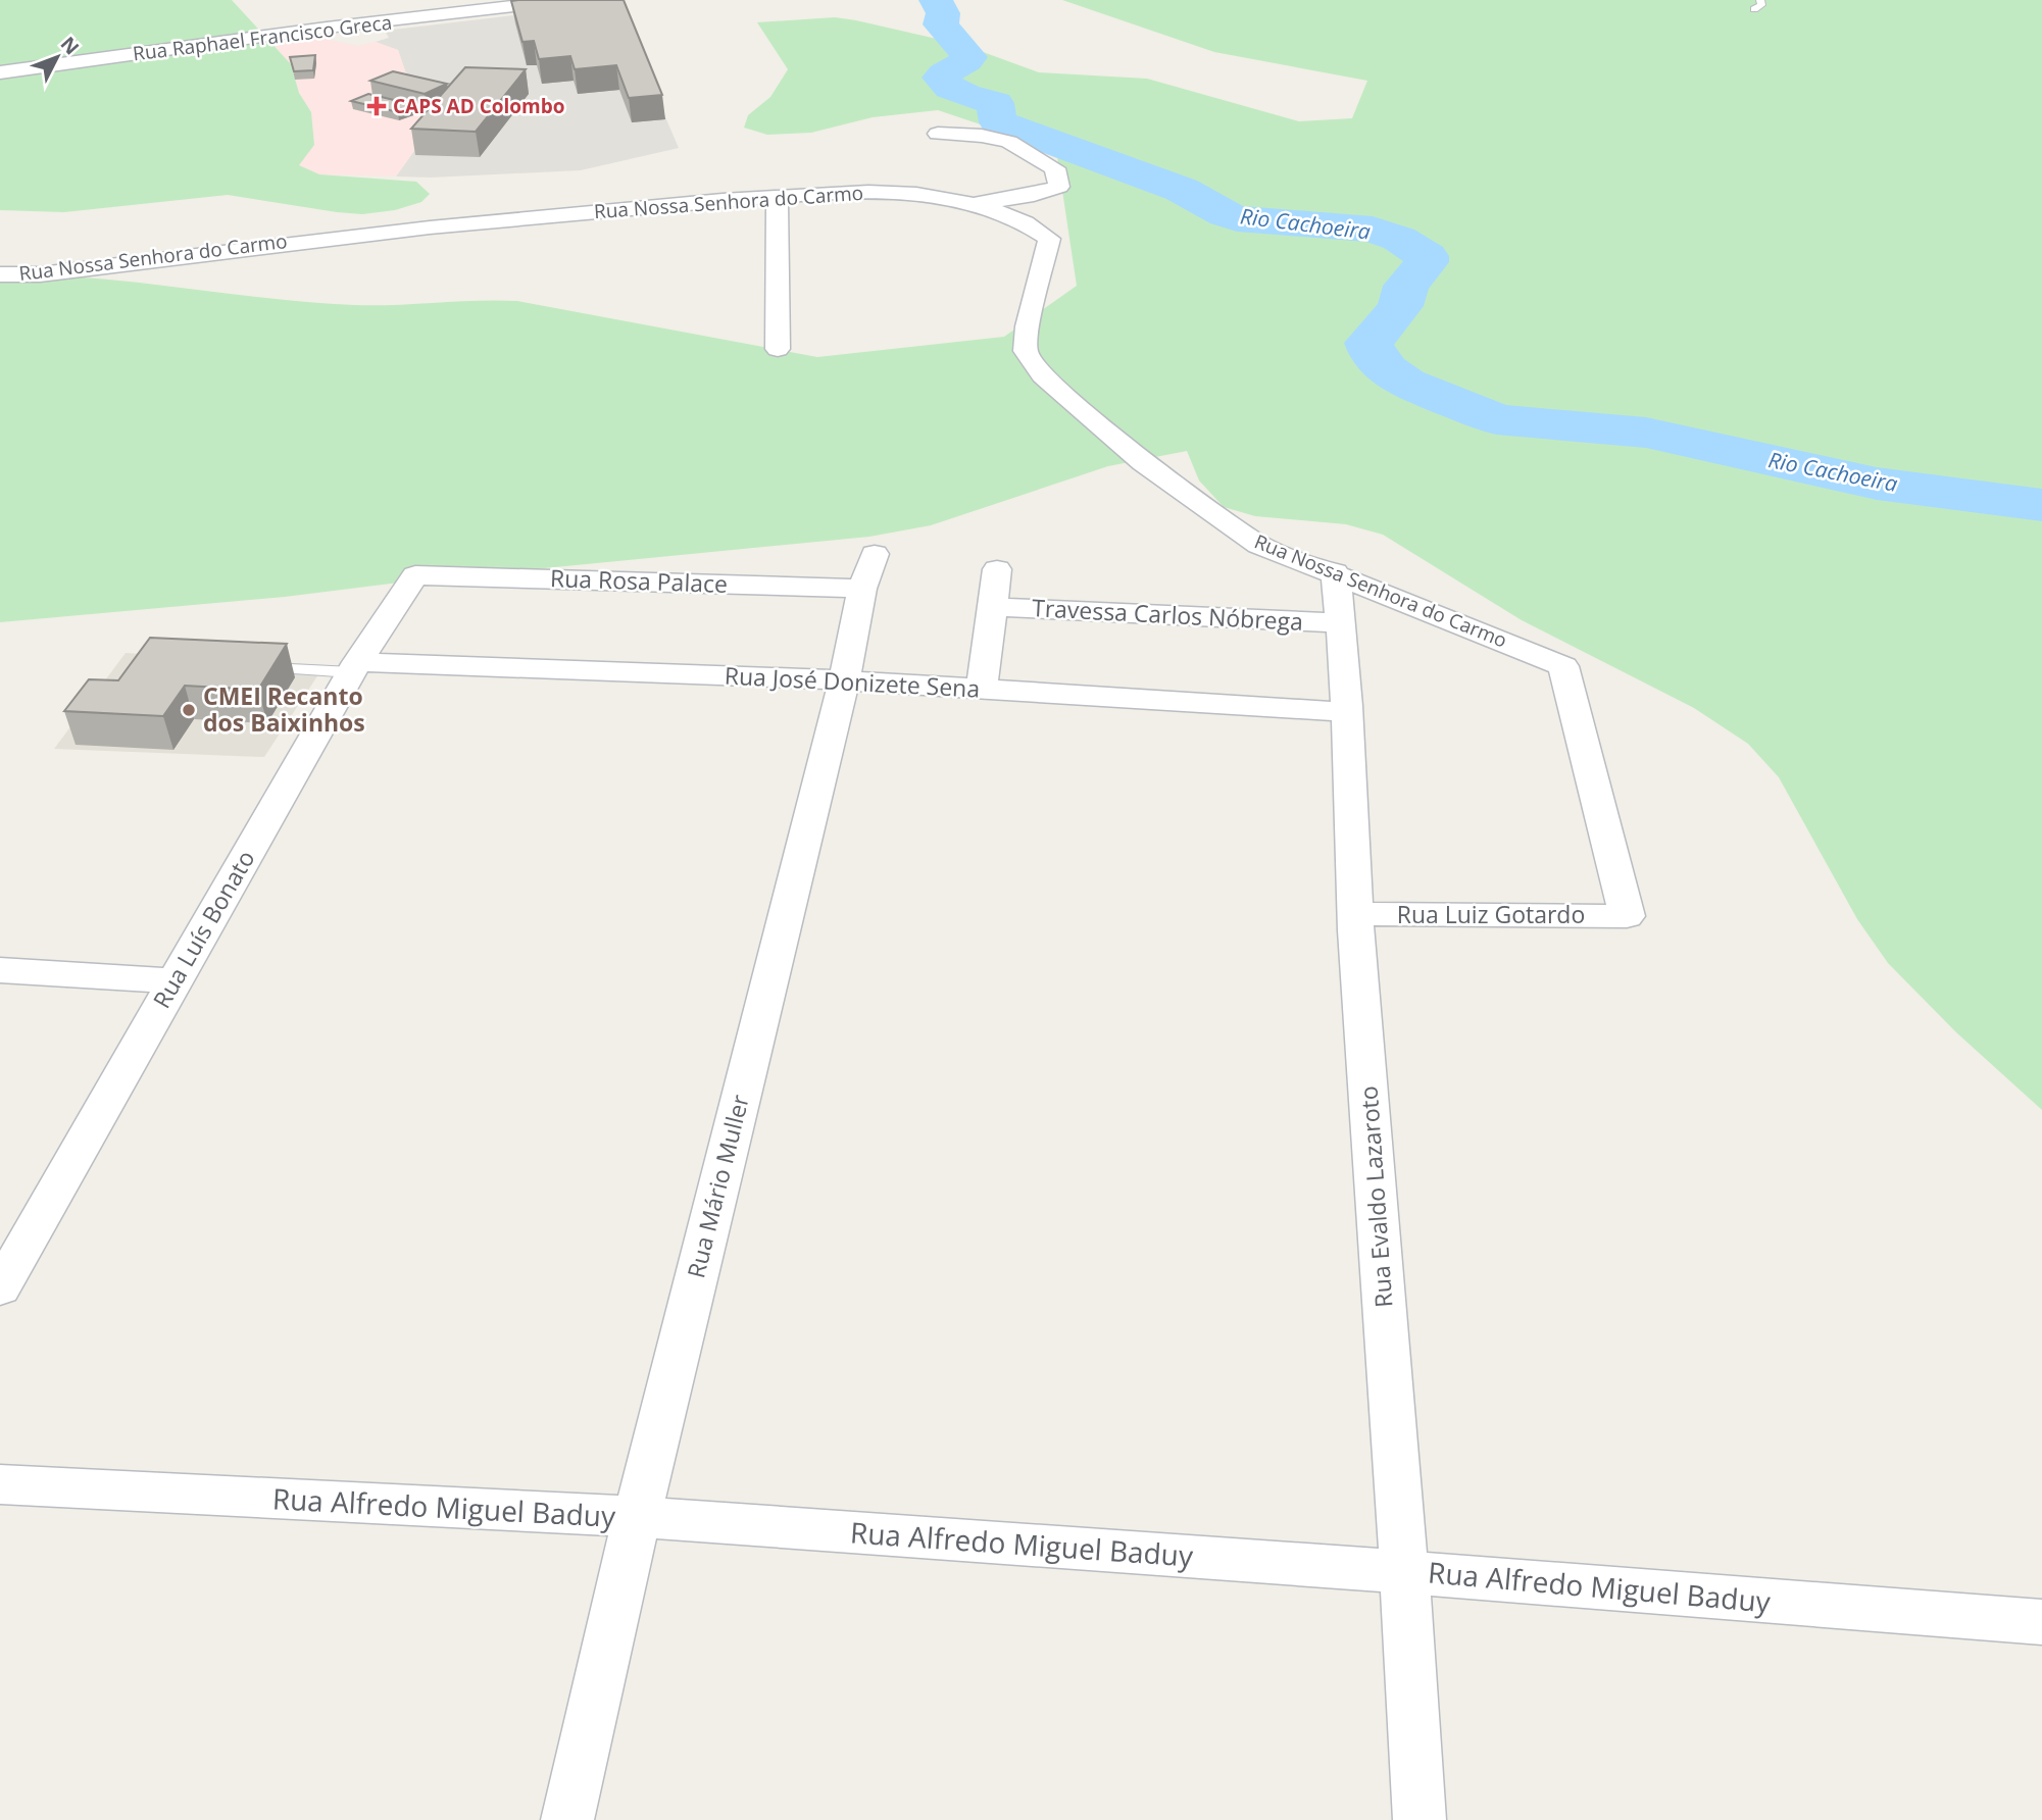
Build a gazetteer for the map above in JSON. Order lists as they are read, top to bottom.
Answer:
{
  "streets": {
    "street": [
      "Rua Raphael Francisco Greca",
      "Rua Nossa Senhora do Carmo",
      "Rua Rosa Palace",
      "Travessa Carlos Nóbrega",
      "Rua José Donizete Sena",
      "Rua Luiz Gotardo",
      "Rua Luís Bonato",
      "Rua Mário Muller",
      "Rua Evaldo Lazaroto",
      "Rua Alfredo Miguel Baduy"
    ]
  },
  "crossings": [
    ["Rua Nossa Senhora do Carmo", "Rua Luiz Gotardo"],
    ["Rua Nossa Senhora do Carmo", "Rua Evaldo Lazaroto"],
    ["Rua Rosa Palace", "Rua Luís Bonato"],
    ["Rua Rosa Palace", "Rua Mário Muller"],
    ["Travessa Carlos Nóbrega", "Rua Evaldo Lazaroto"],
    ["Rua José Donizete Sena", "Rua Luís Bonato"],
    ["Rua José Donizete Sena", "Rua Mário Muller"],
    ["Rua José Donizete Sena", "Rua Evaldo Lazaroto"],
    ["Rua Luiz Gotardo", "Rua Evaldo Lazaroto"],
    ["Rua Mário Muller", "Rua Alfredo Miguel Baduy"],
    ["Rua Evaldo Lazaroto", "Rua Alfredo Miguel Baduy"]
  ],
  "water": ["Rio Cachoeira"],
  "places": {
    "health": ["CAPS AD Colombo"],
    "other": ["CMEI Recanto dos Baixinhos"]
  },
  "north": "top right"
}
